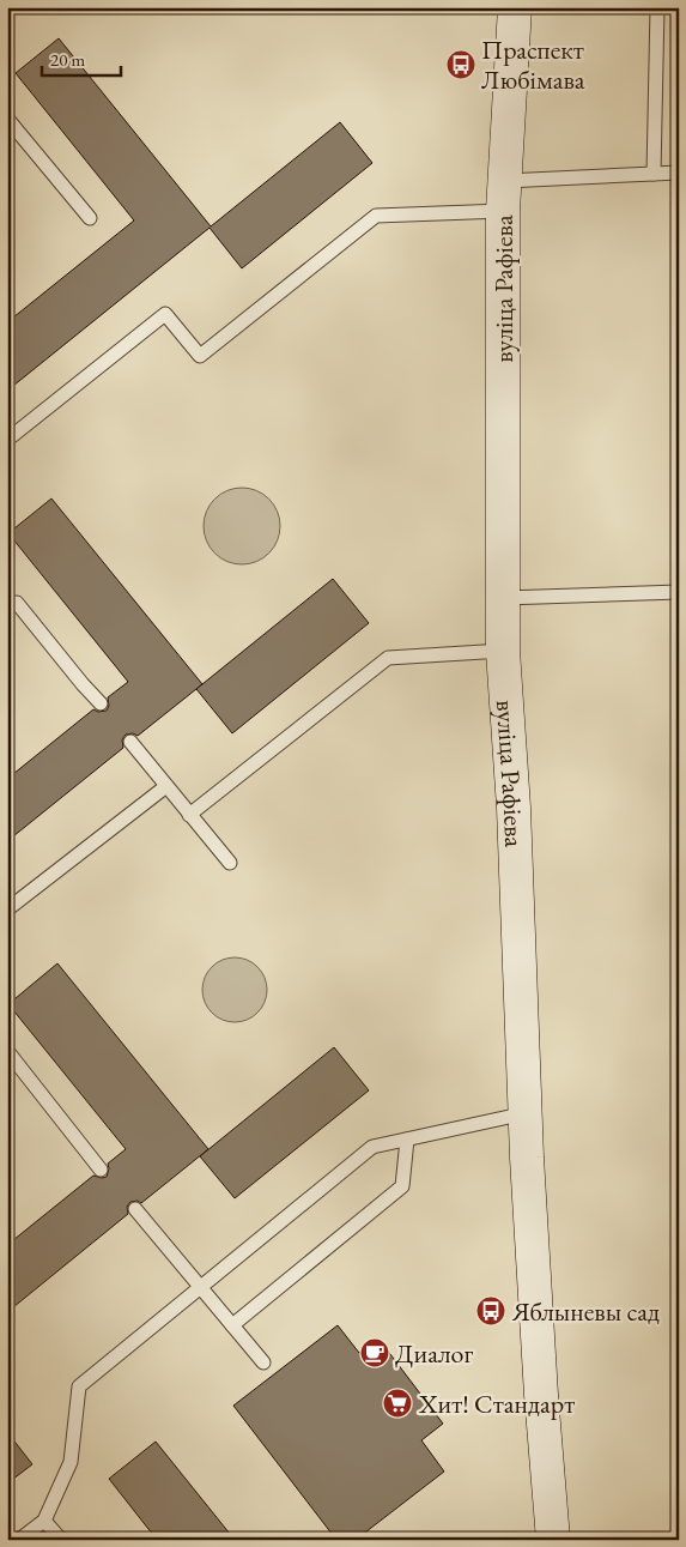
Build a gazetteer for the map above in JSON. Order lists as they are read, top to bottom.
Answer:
{
  "streets": {
    "main road": ["вуліца Рафіева"]
  },
  "places": {
    "bus stop": ["Праспект Любімава", "Яблыневы сад"],
    "cafe": ["Диалог"],
    "supermarket": ["Хит! Стандарт"]
  },
  "scale_bar": "20 m"
}
